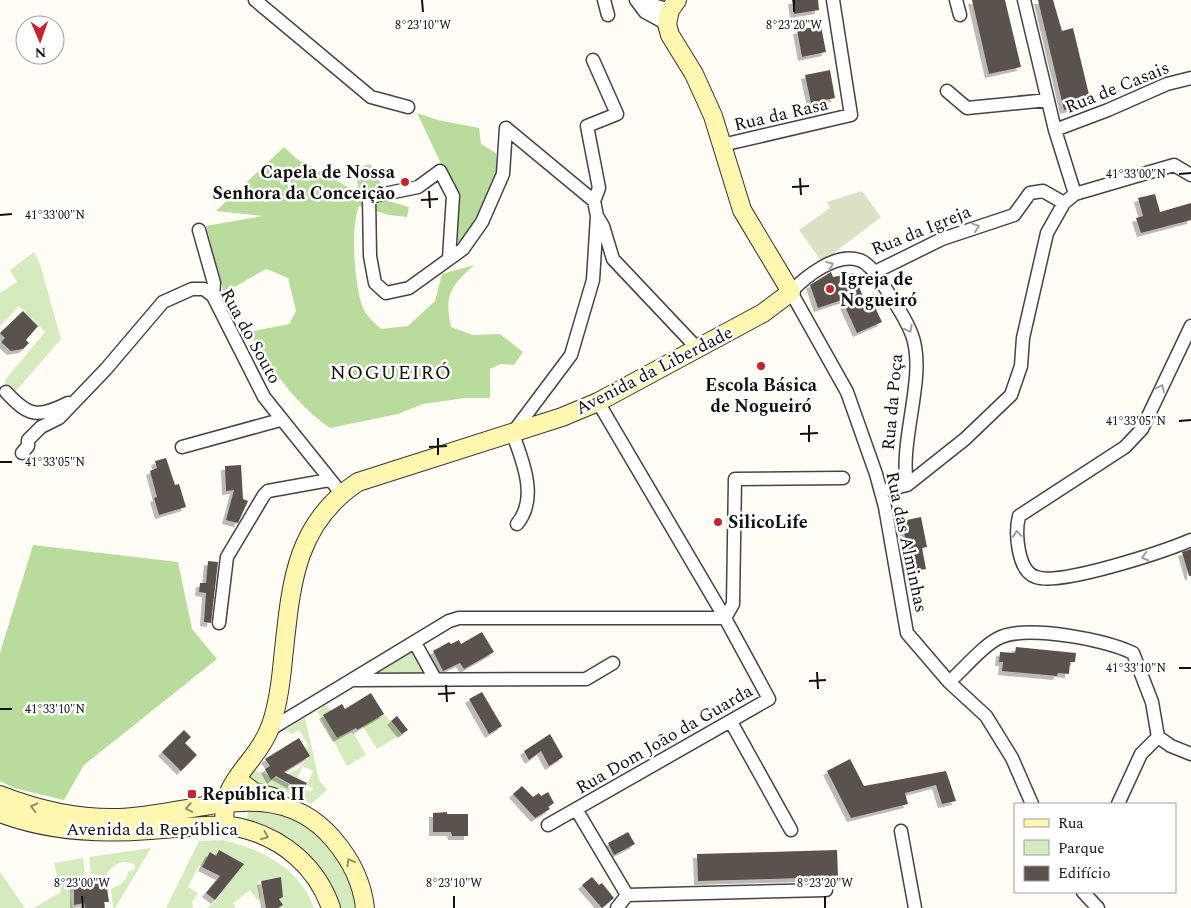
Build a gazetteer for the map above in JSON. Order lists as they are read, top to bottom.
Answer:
{
  "streets": {
    "street": [
      "Rua de Casais",
      "Rua da Rasa",
      "Rua da Igreja",
      "Rua do Souto",
      "Avenida da Liberdade",
      "Rua da Poça",
      "Rua das Alminhas",
      "Rua Dom João da Guarda",
      "Avenida da República"
    ]
  },
  "crossings": [
    ["Rua da Igreja", "Avenida da Liberdade"],
    ["Rua da Igreja", "Rua da Poça"],
    ["Rua da Igreja", "Rua das Alminhas"],
    ["Rua do Souto", "Avenida da Liberdade"],
    ["Avenida da Liberdade", "Rua das Alminhas"],
    ["Avenida da Liberdade", "Avenida da República"]
  ],
  "one_way": ["Rua da Igreja", "Rua da Poça"],
  "districts": ["NOGUEIRÓ"],
  "places": {
    "other": [
      "Capela de Nossa Senhora da Conceição",
      "Igreja de Nogueiró",
      "Escola Básica de Nogueiró",
      "SilicoLife"
    ],
    "transit": ["República II"]
  },
  "legend": ["Rua", "Parque", "Edifício"],
  "north": "bottom",
  "coordinates": [
    "8°23'10\"W",
    "8°23'20\"W",
    "41°33'00\"N",
    "41°33'05\"N",
    "41°33'10\"N",
    "8°23'00\"W"
  ]
}
